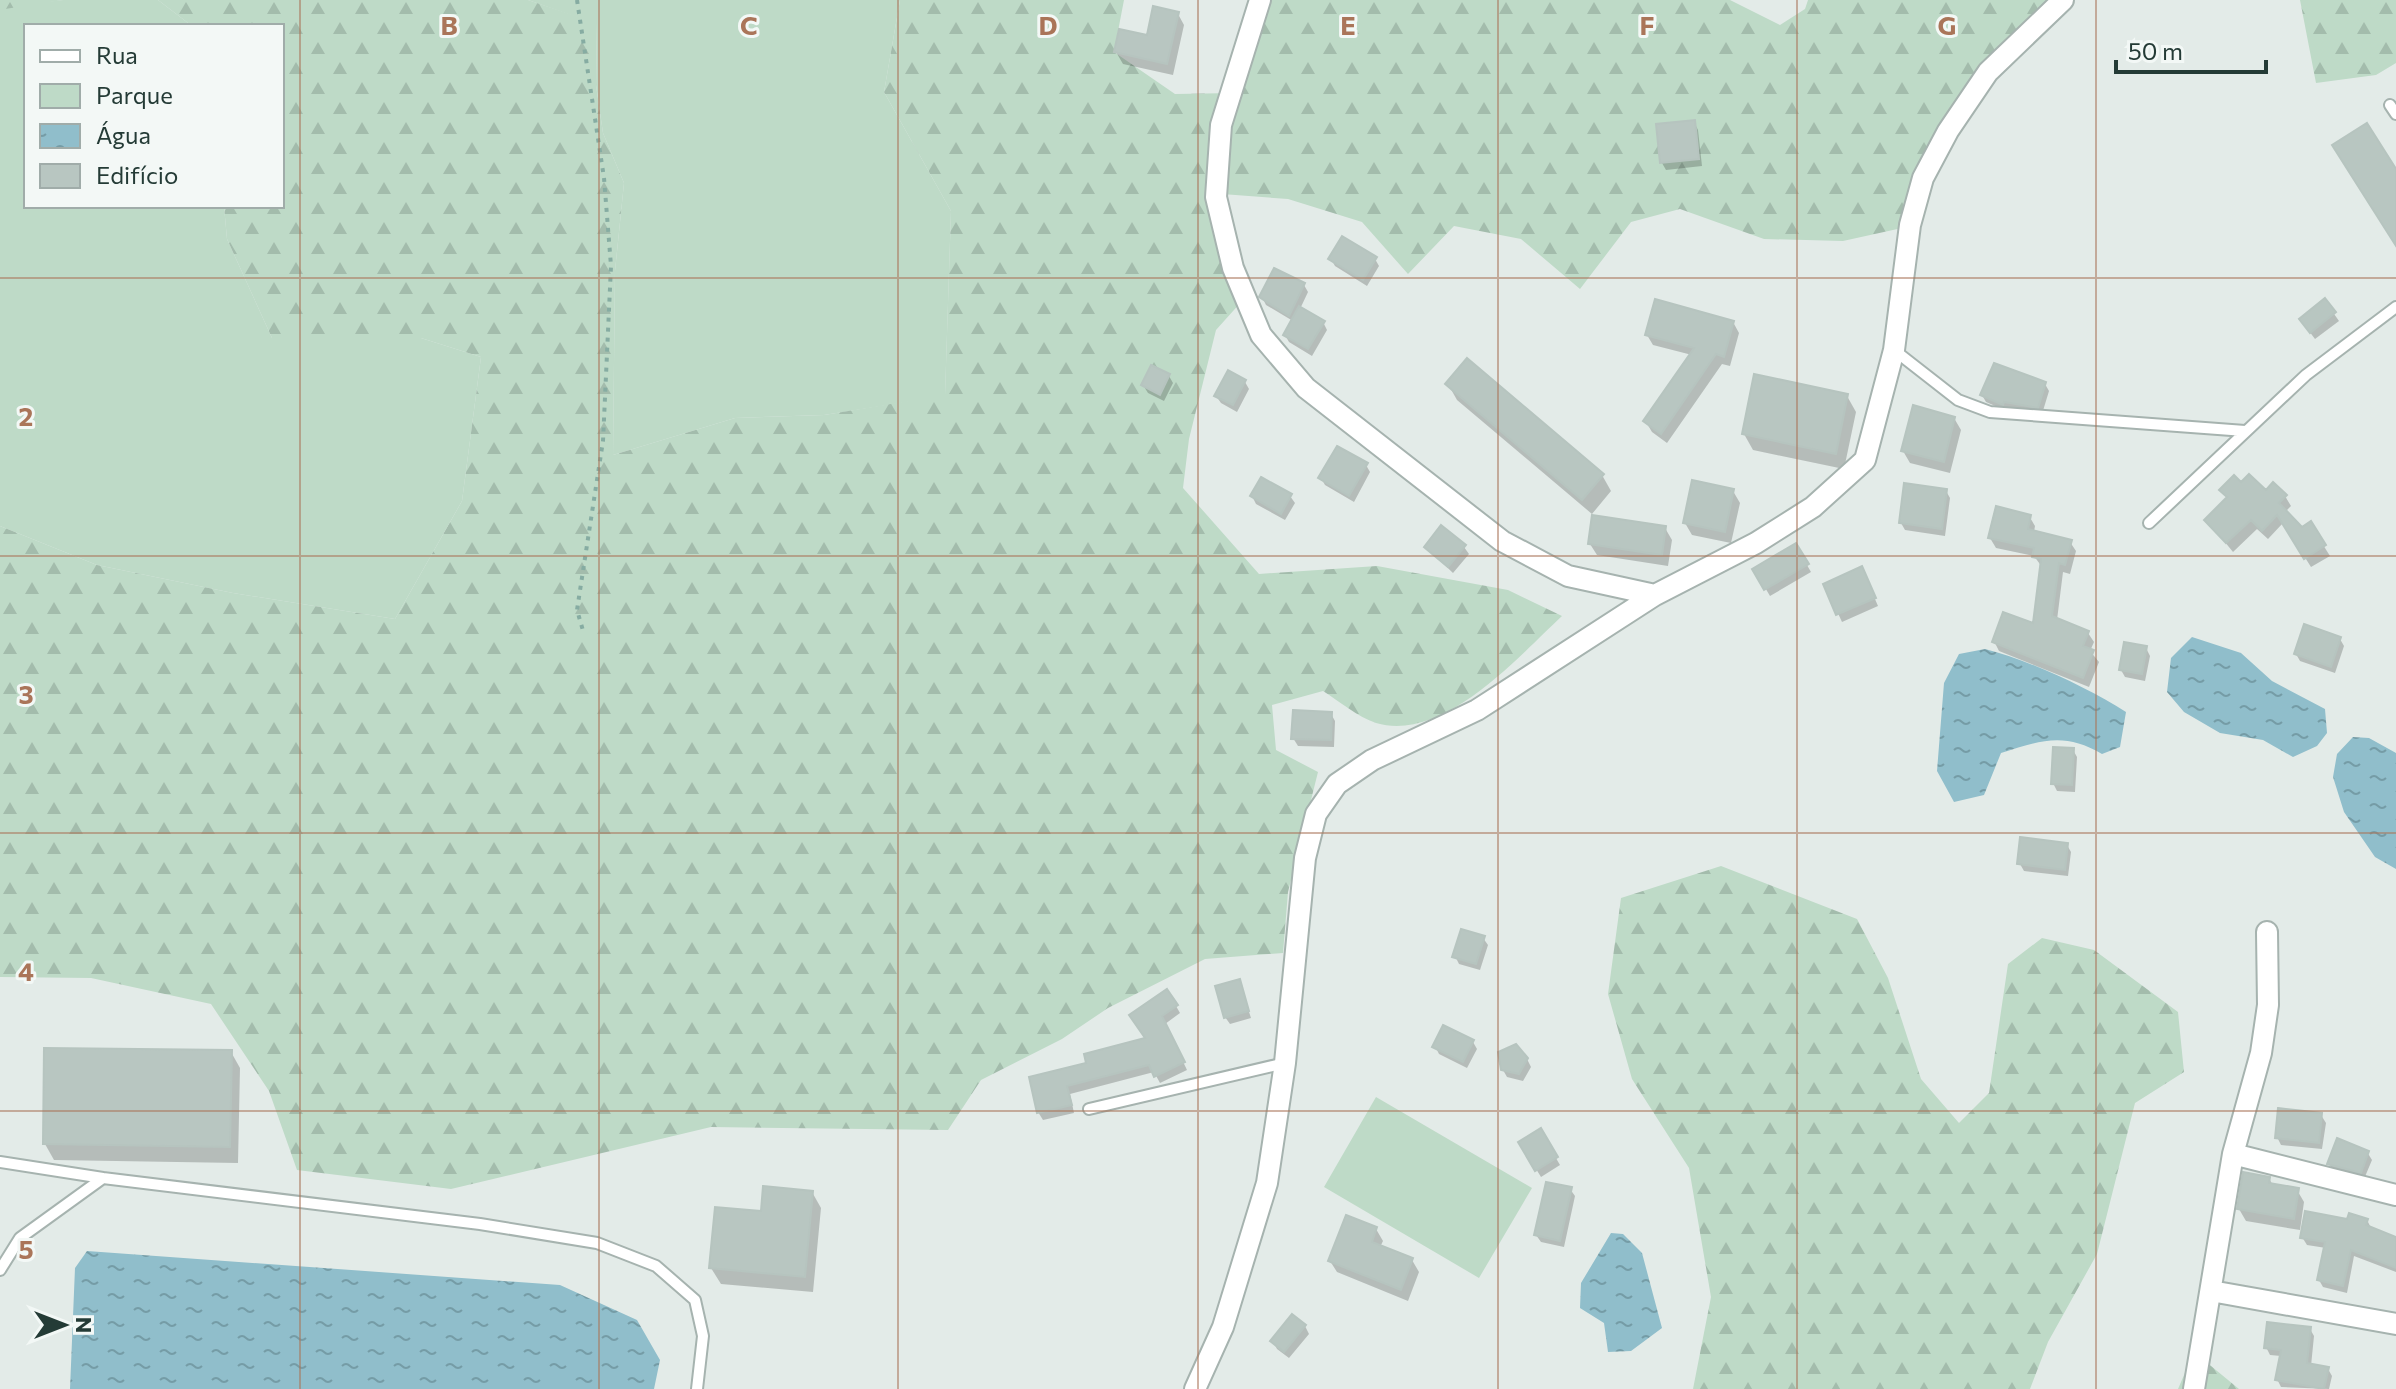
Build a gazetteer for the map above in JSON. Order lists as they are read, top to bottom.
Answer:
{
  "legend": [
    "Rua",
    "Parque",
    "Água",
    "Edifício"
  ],
  "scale_bar": "50 m",
  "north": "right",
  "grid": {
    "columns": [
      "B",
      "C",
      "D",
      "E",
      "F",
      "G"
    ],
    "rows": [
      "2",
      "3",
      "4",
      "5"
    ]
  }
}
